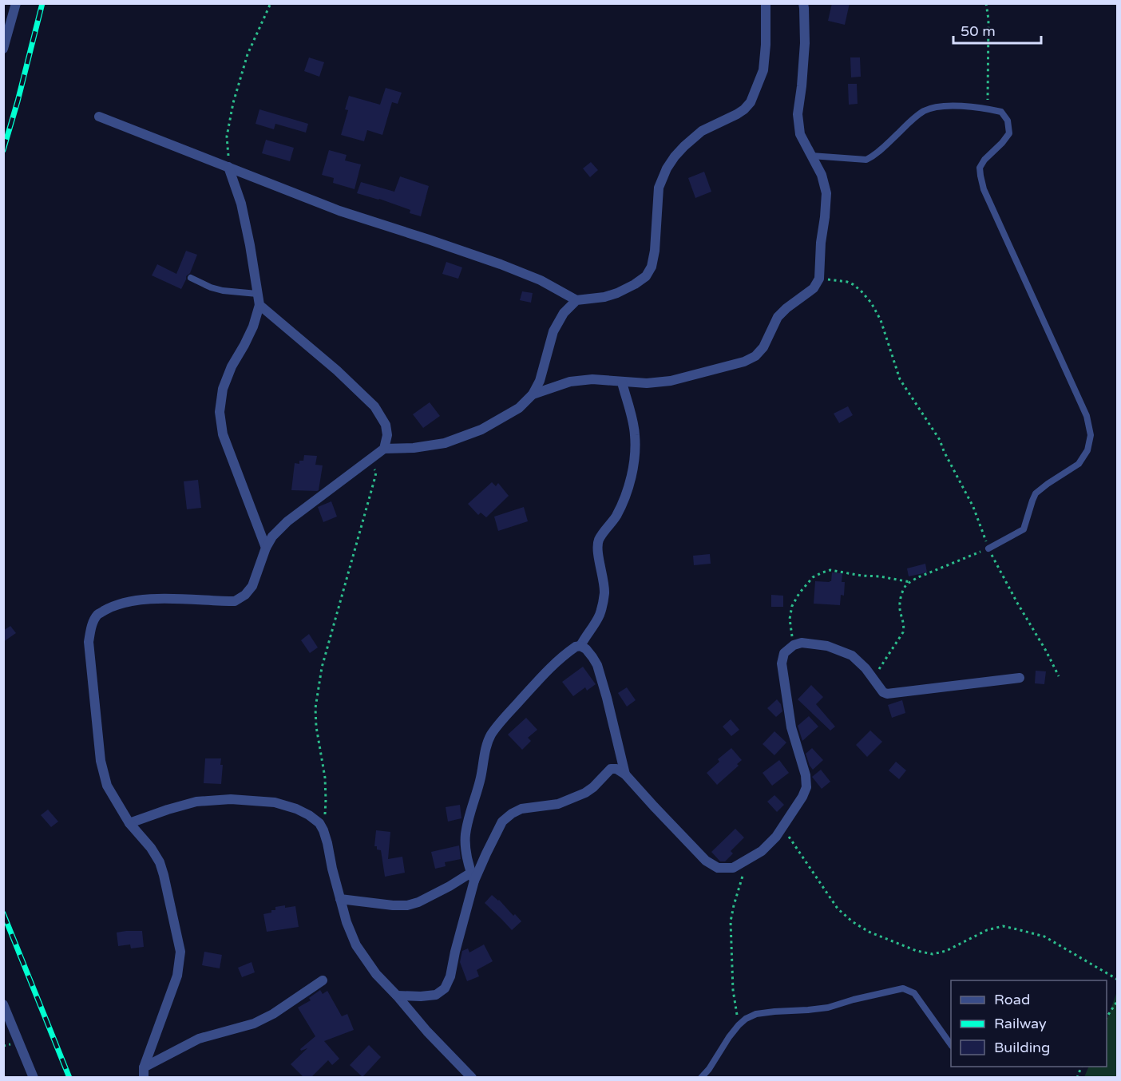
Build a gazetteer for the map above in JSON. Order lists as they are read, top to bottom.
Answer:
{
  "legend": ["Road", "Railway", "Building"],
  "scale_bar": "50 m"
}
